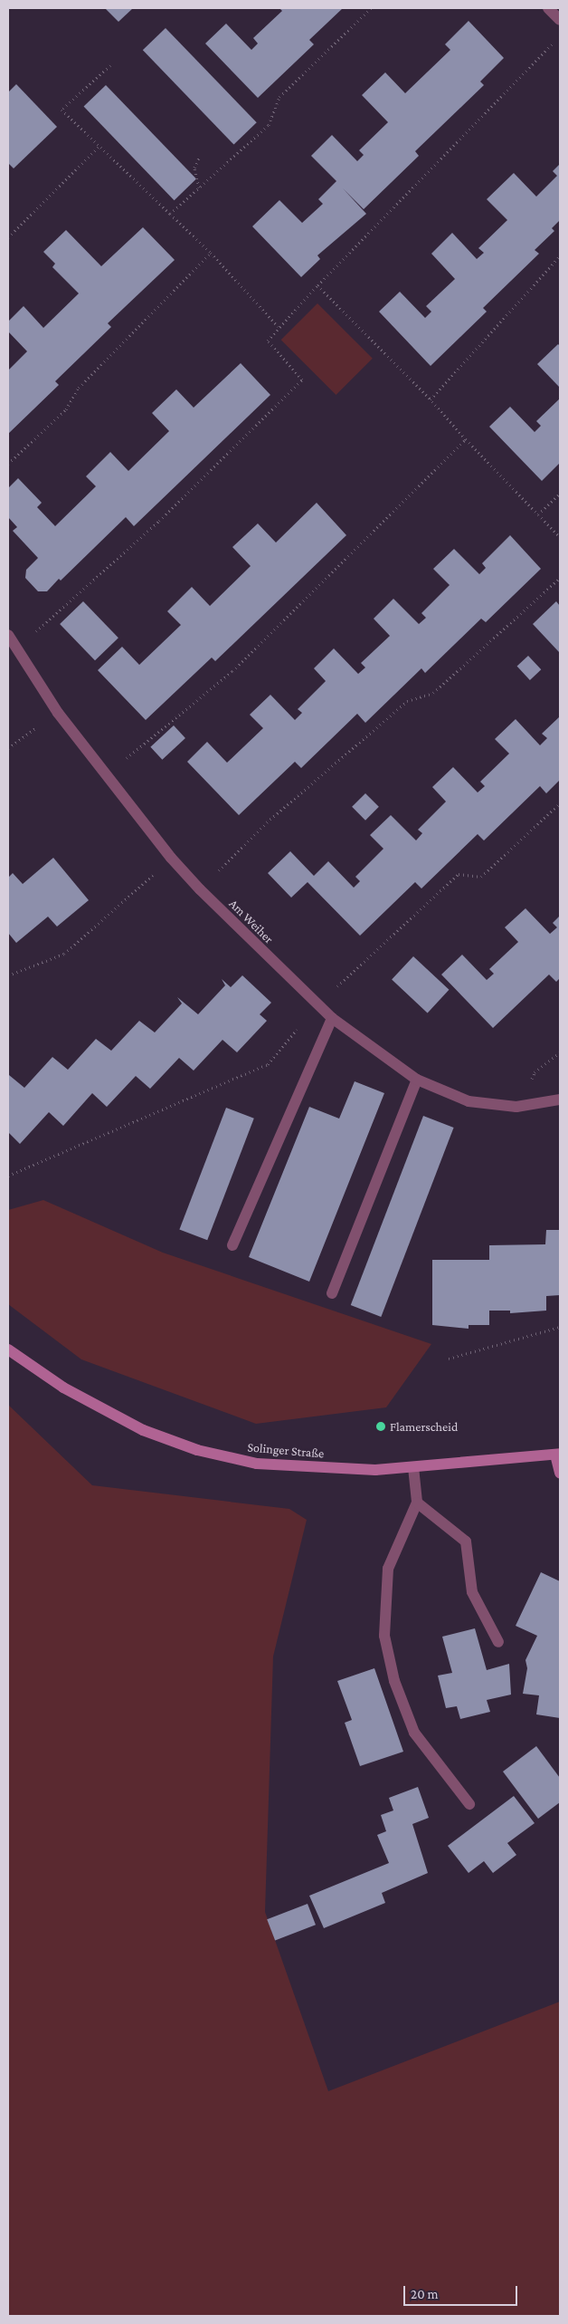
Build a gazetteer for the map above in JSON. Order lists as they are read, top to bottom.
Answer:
{
  "streets": {
    "main road": ["Solinger Straße"],
    "street": ["Am Weiher"]
  },
  "places": ["Flamerscheid"],
  "scale_bar": "20 m"
}
